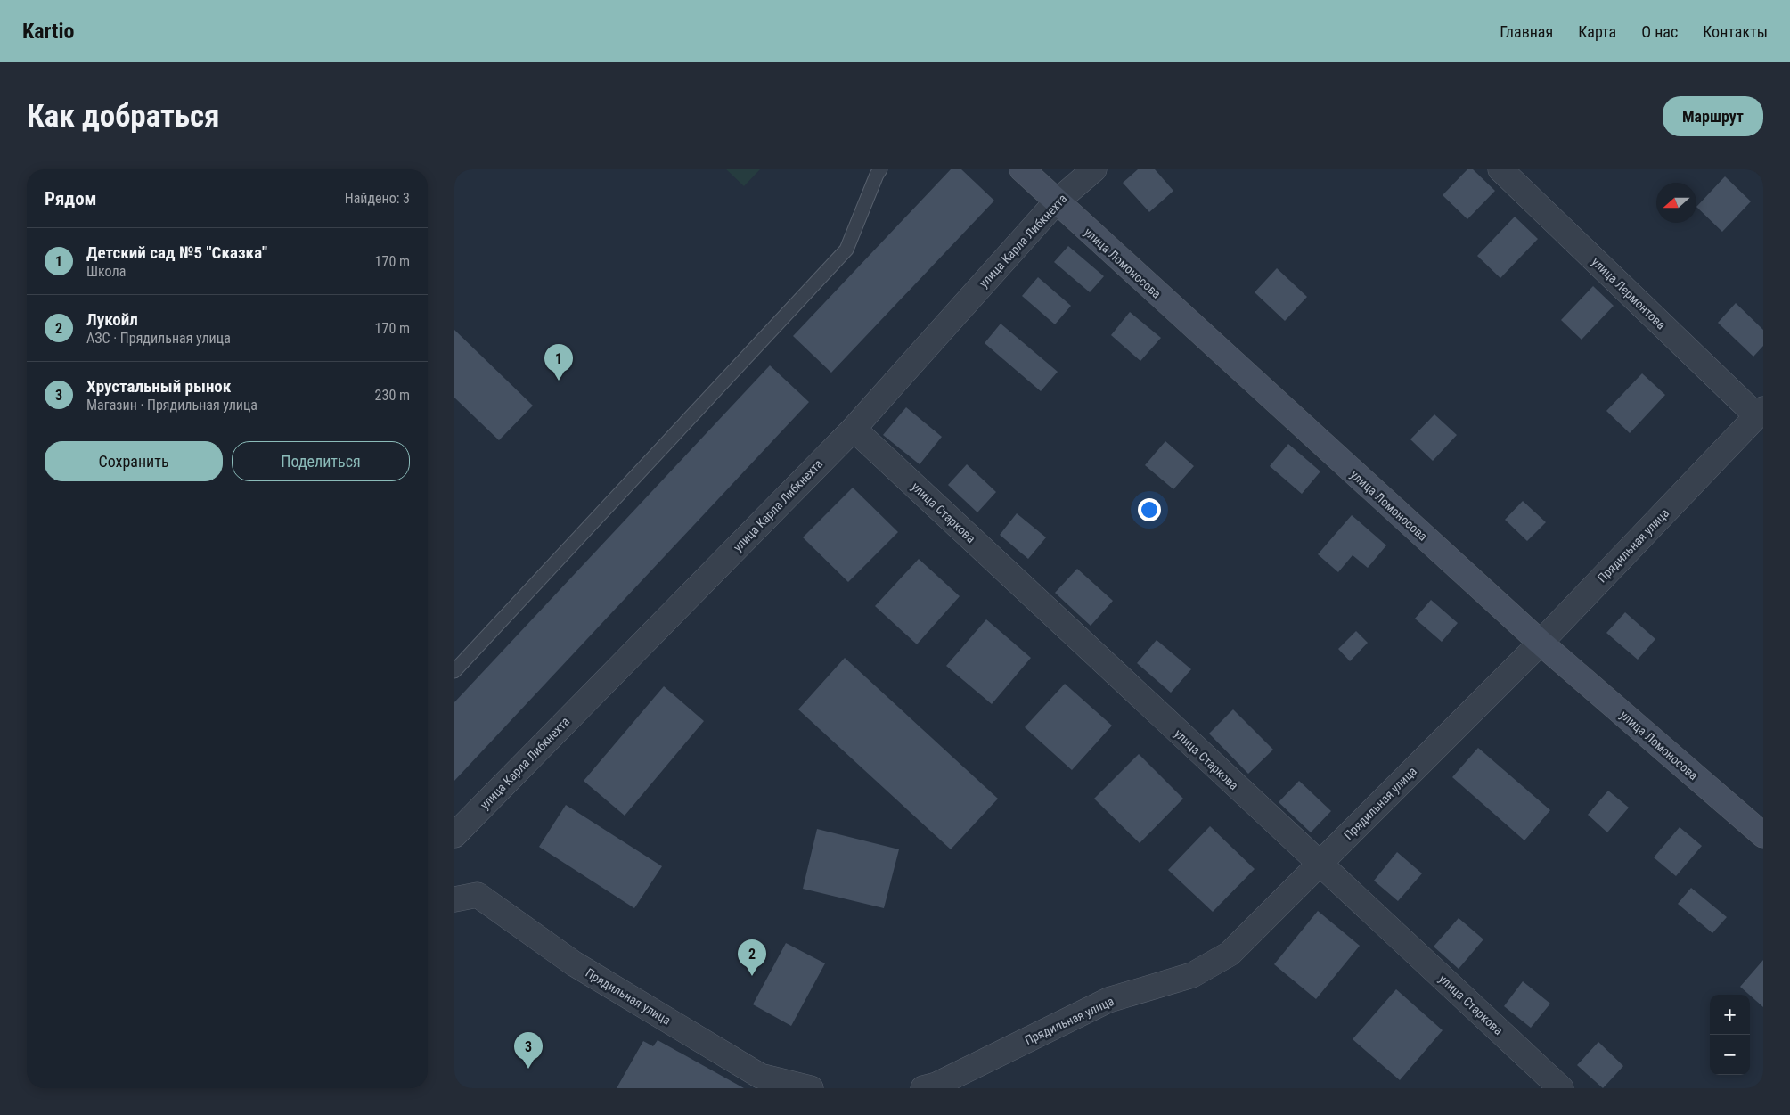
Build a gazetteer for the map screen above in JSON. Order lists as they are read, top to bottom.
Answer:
{
  "streets": {
    "main road": ["улица Ломоносова"],
    "street": [
      "улица Карла Либкнехта",
      "улица Лермонтова",
      "улица Старкова",
      "Прядильная улица"
    ]
  },
  "crossings": [
    ["улица Карла Либкнехта", "улица Ломоносова"],
    ["улица Карла Либкнехта", "улица Старкова"],
    ["улица Ломоносова", "Прядильная улица"],
    ["улица Лермонтова", "Прядильная улица"],
    ["улица Старкова", "Прядильная улица"]
  ],
  "north": "left",
  "page": {
    "header": "Kartio",
    "nav": [
      "Главная",
      "Карта",
      "О нас",
      "Контакты"
    ],
    "buttons": [
      "Маршрут",
      ["Сохранить", "Поделиться"]
    ],
    "title": "Как добраться",
    "heading": ["Рядом", "Найдено: 3"],
    "list": [
      {
        "mark": "1",
        "name": "Детский сад №5 \"Сказка\"",
        "note": "Школа",
        "value": "170 m"
      },
      {
        "mark": "2",
        "name": "Лукойл",
        "note": "АЗС · Прядильная улица",
        "value": "170 m"
      },
      {
        "mark": "3",
        "name": "Хрустальный рынок",
        "note": "Магазин · Прядильная улица",
        "value": "230 m"
      }
    ],
    "pins": ["1", "2", "3"],
    "map_buttons": ["+", "−"]
  }
}
